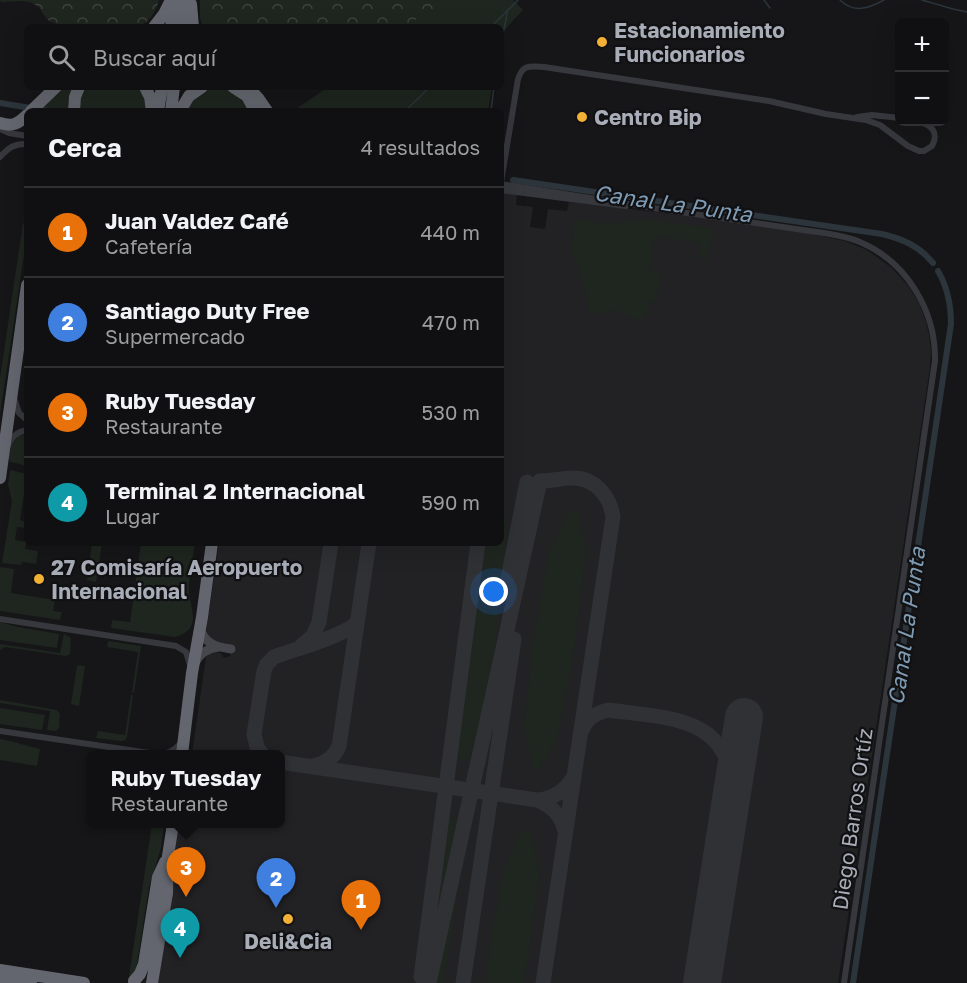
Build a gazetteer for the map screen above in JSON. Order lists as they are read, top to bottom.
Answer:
{
  "streets": {
    "street": ["Diego Barros Ortíz"]
  },
  "water": ["Canal La Punta"],
  "places": [
    "Estacionamiento Funcionarios",
    "Centro Bip",
    "27 Comisaría Aeropuerto Internacional",
    "Deli&Cia"
  ],
  "page": {
    "map_buttons": ["+", "−"],
    "search": "Buscar aquí",
    "heading": ["Cerca", "4 resultados"],
    "list": [
      {
        "mark": "1",
        "name": "Juan Valdez Café",
        "note": "Cafetería",
        "value": "440 m"
      },
      {
        "mark": "2",
        "name": "Santiago Duty Free",
        "note": "Supermercado",
        "value": "470 m"
      },
      {
        "mark": "3",
        "name": "Ruby Tuesday",
        "note": "Restaurante",
        "value": "530 m"
      },
      {
        "mark": "4",
        "name": "Terminal 2 Internacional",
        "note": "Lugar",
        "value": "590 m"
      }
    ],
    "popup": ["Ruby Tuesday", "Restaurante"],
    "pins": [
      "3",
      "2",
      "1",
      "4"
    ]
  }
}
